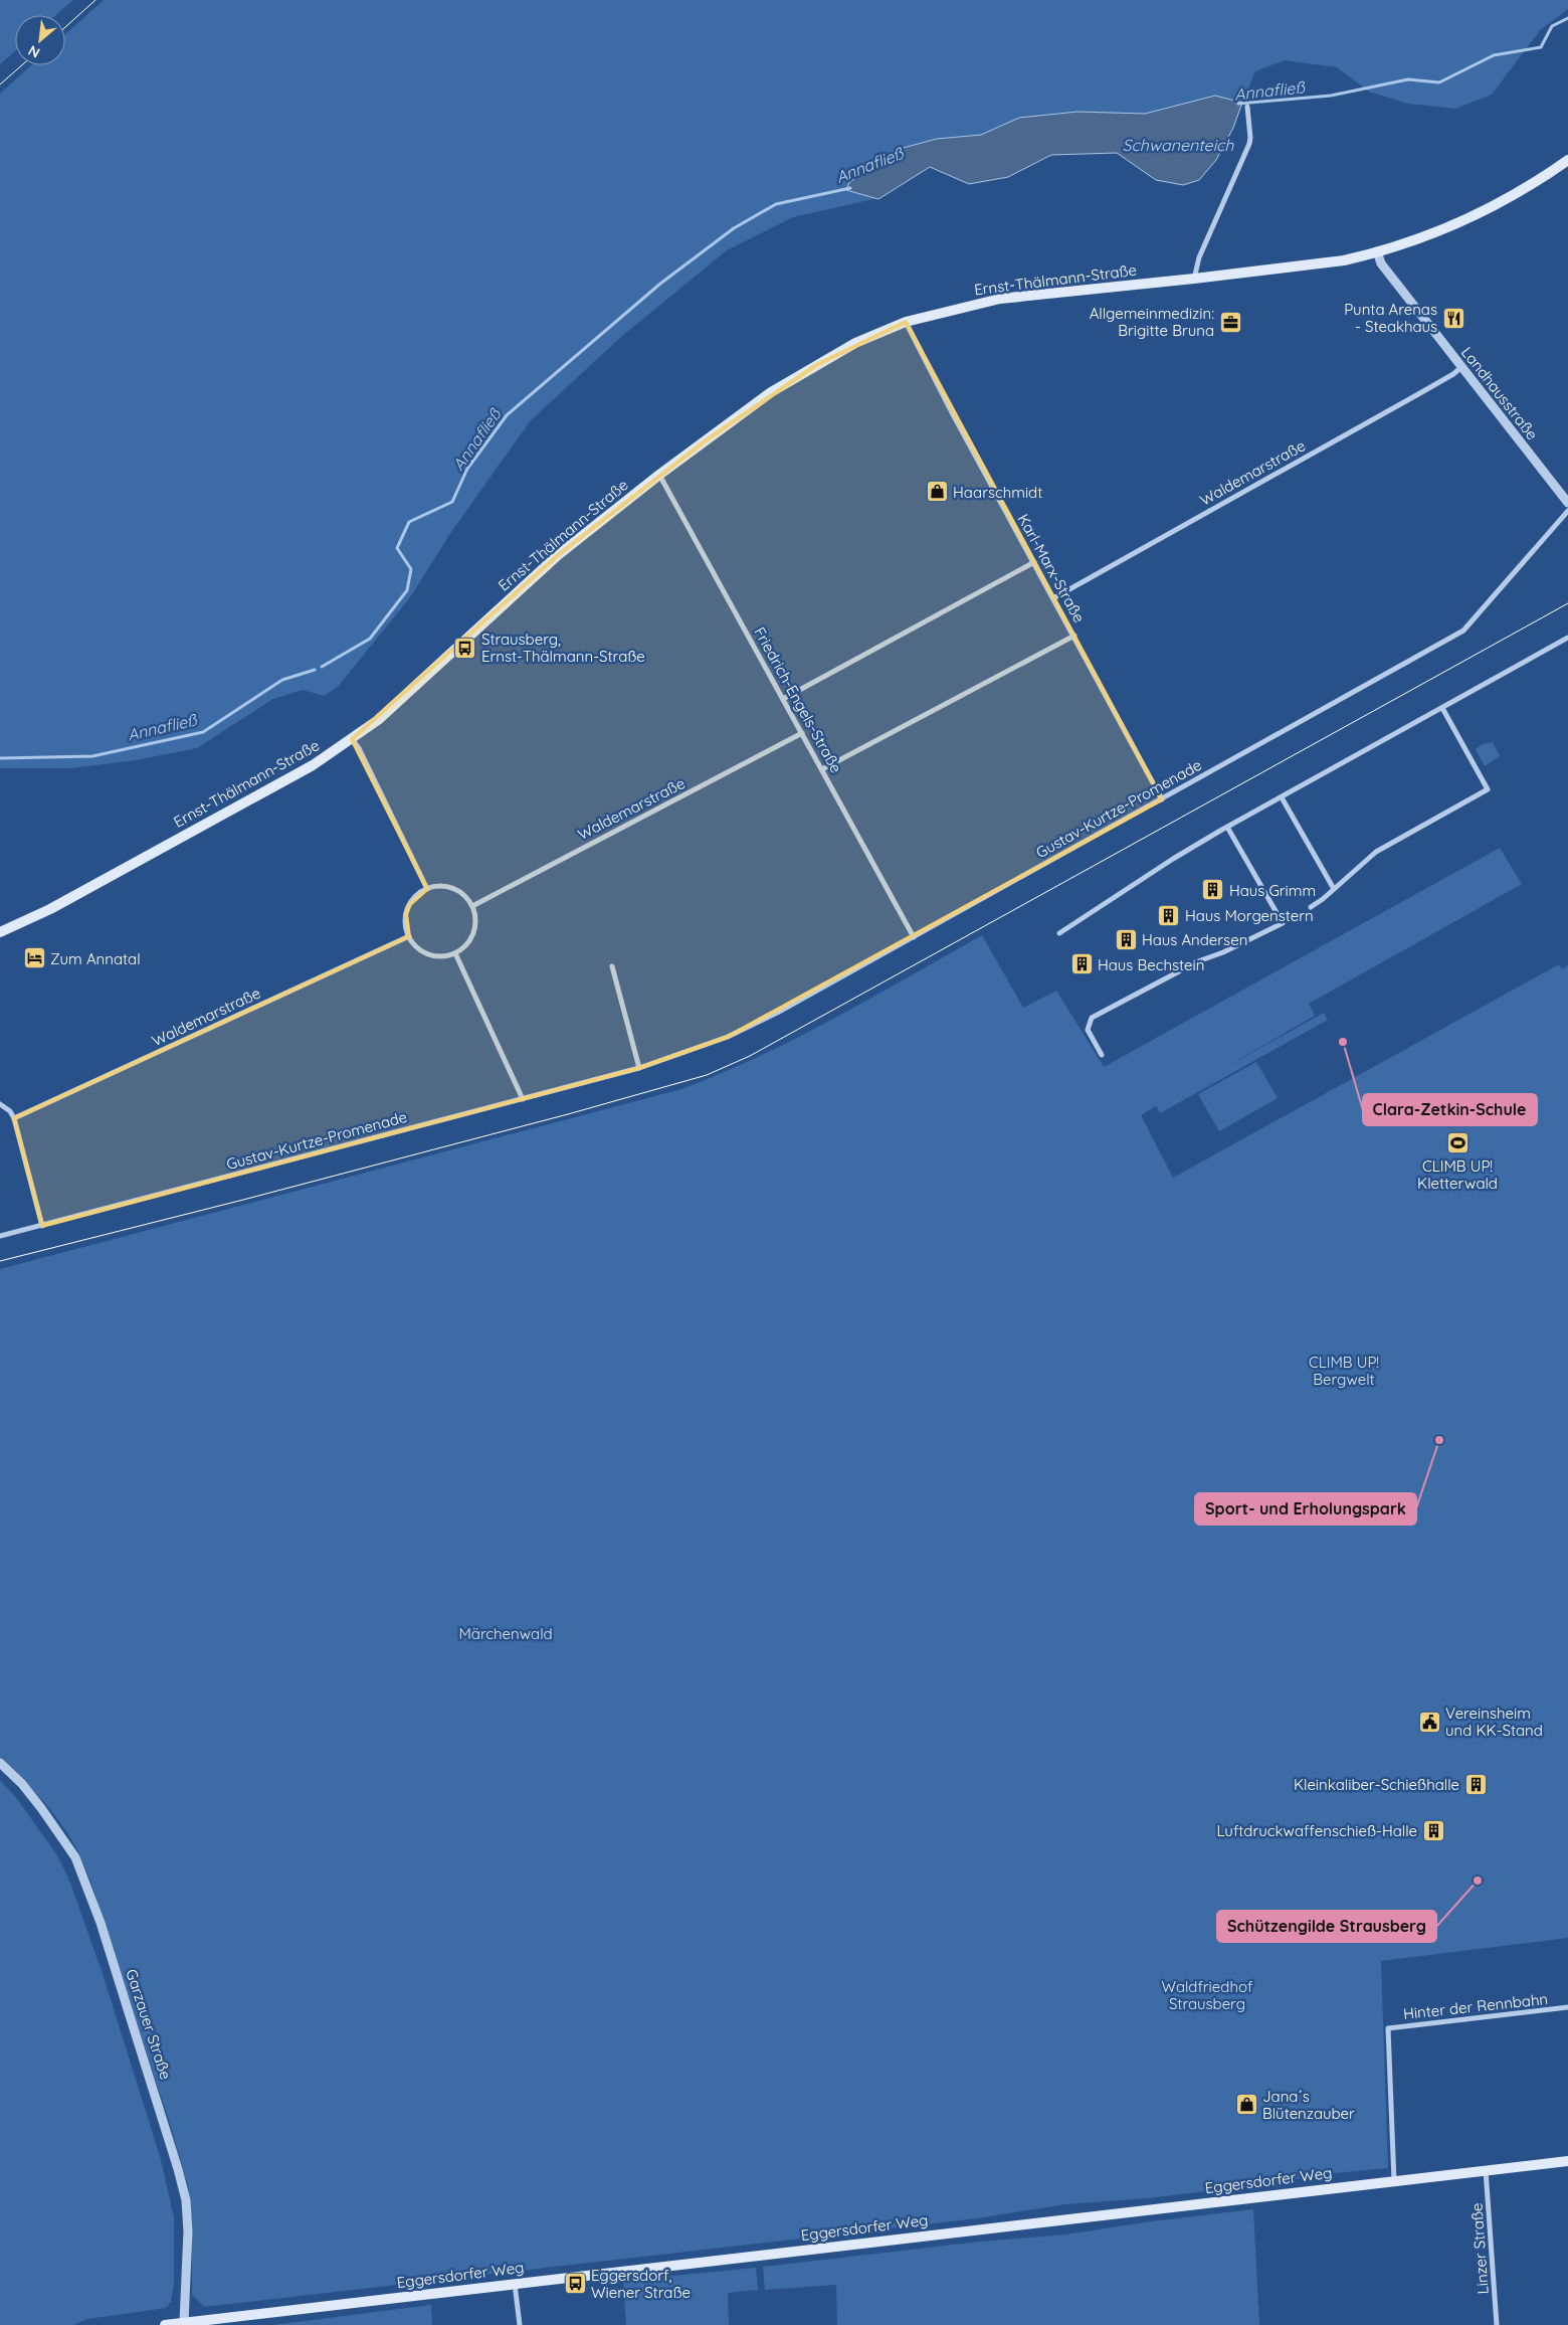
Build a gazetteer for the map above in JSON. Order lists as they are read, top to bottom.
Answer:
{
  "streets": {
    "main road": ["Ernst-Thälmann-Straße", "Eggersdorfer Weg"],
    "street": [
      "Landhausstraße",
      "Waldemarstraße",
      "Karl-Marx-Straße",
      "Friedrich-Engels-Straße",
      "Gustav-Kurtze-Promenade",
      "Hinter der Rennbahn",
      "Garzauer Straße",
      "Linzer Straße"
    ]
  },
  "crossings": [
    ["Ernst-Thälmann-Straße", "Landhausstraße"],
    ["Ernst-Thälmann-Straße", "Karl-Marx-Straße"],
    ["Ernst-Thälmann-Straße", "Friedrich-Engels-Straße"],
    ["Landhausstraße", "Waldemarstraße"],
    ["Waldemarstraße", "Karl-Marx-Straße"],
    ["Waldemarstraße", "Friedrich-Engels-Straße"],
    ["Karl-Marx-Straße", "Gustav-Kurtze-Promenade"],
    ["Friedrich-Engels-Straße", "Gustav-Kurtze-Promenade"],
    ["Hinter der Rennbahn", "Eggersdorfer Weg"],
    ["Garzauer Straße", "Eggersdorfer Weg"],
    ["Eggersdorfer Weg", "Linzer Straße"]
  ],
  "water": ["Annafließ", "Schwanenteich"],
  "parks": ["CLIMB UP! Bergwelt", "Märchenwald", "Waldfriedhof Strausberg"],
  "places": {
    "restaurant": ["Punta Arenas - Steakhaus"],
    "office": ["Allgemeinmedizin: Brigitte Bruna"],
    "shop": ["Haarschmidt", "Jana´s Blütenzauber"],
    "bus stop": ["Strausberg, Ernst-Thälmann-Straße", "Eggersdorf, Wiener Straße"],
    "building": [
      "Haus Grimm",
      "Haus Morgenstern",
      "Haus Andersen",
      "Haus Bechstein",
      "Kleinkaliber-Schießhalle",
      "Luftdruckwaffenschieß-Halle"
    ],
    "hotel": ["Zum Annatal"],
    "other": ["Clara-Zetkin-Schule", "Sport- und Erholungspark", "Schützengilde Strausberg"],
    "sports": ["CLIMB UP! Kletterwald"],
    "public building": ["Vereinsheim und KK-Stand"]
  },
  "north": "bottom left"
}
